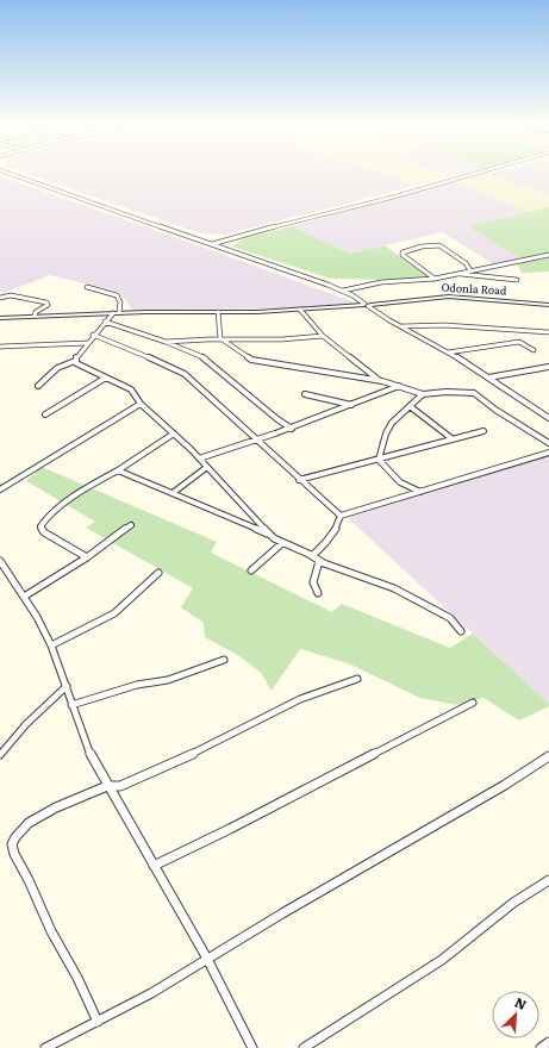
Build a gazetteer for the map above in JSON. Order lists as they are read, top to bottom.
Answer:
{
  "streets": {
    "street": ["Odonla Road"]
  },
  "north": "top right"
}
